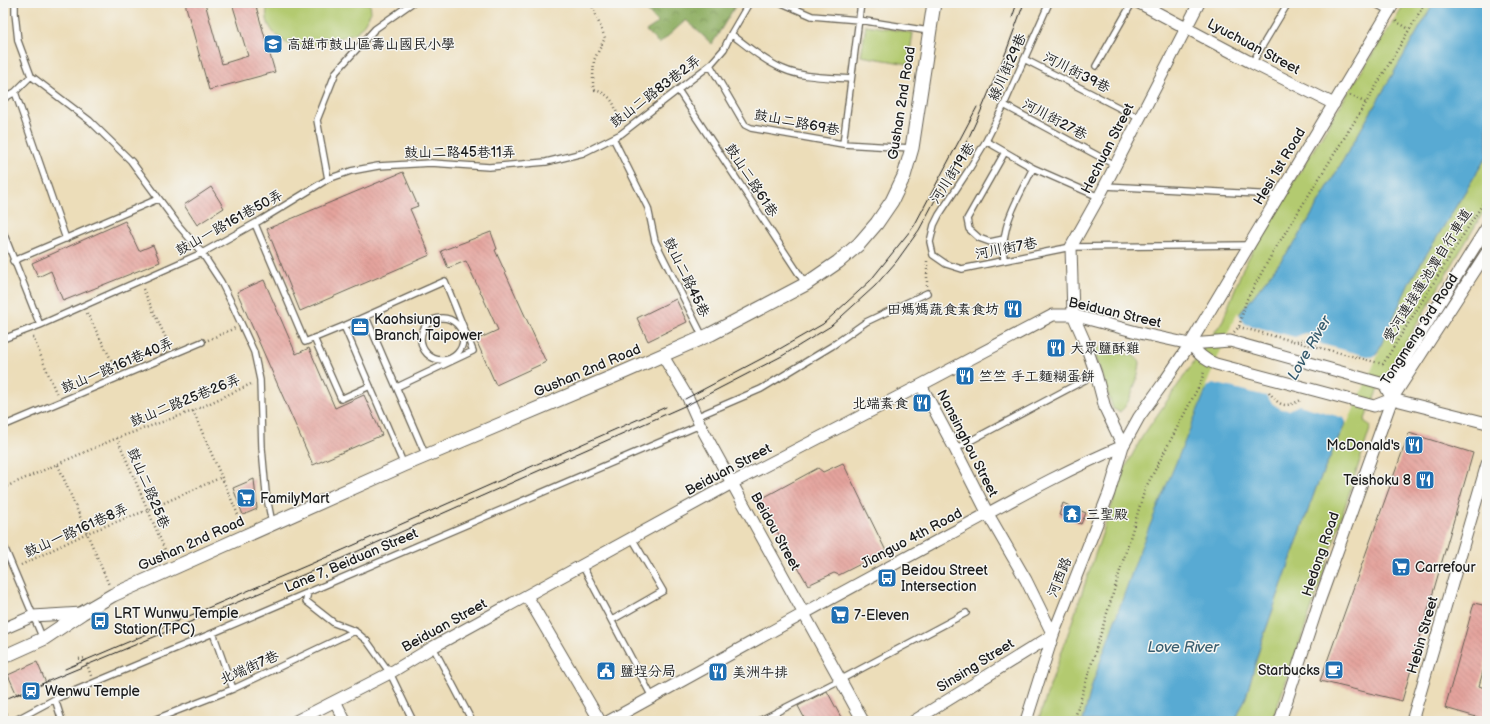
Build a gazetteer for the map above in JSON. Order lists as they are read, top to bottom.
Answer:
{
  "streets": {
    "street": [
      "Lyuchuan Street",
      "Gushan 2nd Road",
      "Hechuan Street",
      "Hesi 1st Road",
      "Beiduan Street",
      "Tongmeng 3rd Road",
      "Nansinghou Street",
      "Beidou Street",
      "Jianguo 4th Road",
      "Hedong Road",
      "河西路",
      "Hebin Street",
      "Sinsing Street"
    ],
    "lane": [
      "綠川街29巷",
      "河川街39巷",
      "鼓山二路83巷2弄",
      "河川街27巷",
      "鼓山二路69巷",
      "鼓山二路45巷11弄",
      "河川街19巷",
      "鼓山二路61巷",
      "鼓山一路161巷50弄",
      "河川街7巷",
      "鼓山二路45巷",
      "鼓山一路161巷40弄",
      "Lane 7, Beiduan Street",
      "北端街7巷"
    ],
    "path": [
      "愛河連接蓮池潭自行車道",
      "鼓山二路25巷26弄",
      "鼓山二路25巷",
      "鼓山一路161巷8弄"
    ]
  },
  "crossings": [
    ["Lyuchuan Street", "Hechuan Street"],
    ["Lyuchuan Street", "Hesi 1st Road"],
    ["綠川街29巷", "河川街39巷"],
    ["綠川街29巷", "河川街27巷"],
    ["綠川街29巷", "河川街19巷"],
    ["河川街39巷", "Hechuan Street"],
    ["鼓山二路83巷2弄", "鼓山二路69巷"],
    ["鼓山二路83巷2弄", "鼓山二路45巷11弄"],
    ["鼓山二路83巷2弄", "鼓山二路61巷"],
    ["鼓山二路83巷2弄", "鼓山二路45巷"],
    ["Gushan 2nd Road", "鼓山二路69巷"],
    ["Gushan 2nd Road", "鼓山二路61巷"],
    ["Gushan 2nd Road", "鼓山二路45巷"],
    ["Gushan 2nd Road", "鼓山二路25巷"],
    ["Gushan 2nd Road", "Beidou Street"],
    ["河川街27巷", "Hechuan Street"],
    ["Hechuan Street", "河川街19巷"],
    ["Hechuan Street", "河川街7巷"],
    ["鼓山二路45巷11弄", "鼓山一路161巷50弄"],
    ["鼓山二路45巷11弄", "鼓山二路45巷"],
    ["Hesi 1st Road", "河川街7巷"],
    ["Hesi 1st Road", "Beiduan Street"],
    ["河川街19巷", "河川街7巷"],
    ["Beiduan Street", "Nansinghou Street"],
    ["Beiduan Street", "Beidou Street"],
    ["Tongmeng 3rd Road", "Hedong Road"],
    ["鼓山二路25巷26弄", "鼓山二路25巷"],
    ["Nansinghou Street", "Jianguo 4th Road"],
    ["Nansinghou Street", "河西路"],
    ["Nansinghou Street", "Sinsing Street"],
    ["鼓山二路25巷", "鼓山一路161巷8弄"],
    ["Beidou Street", "Jianguo 4th Road"],
    ["Beidou Street", "Lane 7, Beiduan Street"],
    ["Jianguo 4th Road", "河西路"],
    ["河西路", "Sinsing Street"]
  ],
  "water": ["Love River"],
  "places": {
    "school or university": ["高雄市鼓山區壽山國民小學"],
    "restaurant": [
      "田媽媽蔬食素食坊",
      "大眾鹽酥雞",
      "竺竺 手工麵糊蛋餅",
      "北端素食",
      "McDonald's",
      "Teishoku 8",
      "美洲牛排"
    ],
    "office": ["Kaohsiung Branch, Taipower"],
    "supermarket": ["FamilyMart", "Carrefour", "7-Eleven"],
    "temple": ["三聖殿"],
    "bus stop": ["Beidou Street Intersection", "LRT Wunwu Temple Station(TPC)"],
    "cafe": ["Starbucks"],
    "public building": ["鹽埕分局"],
    "station": ["Wenwu Temple"]
  }
}
